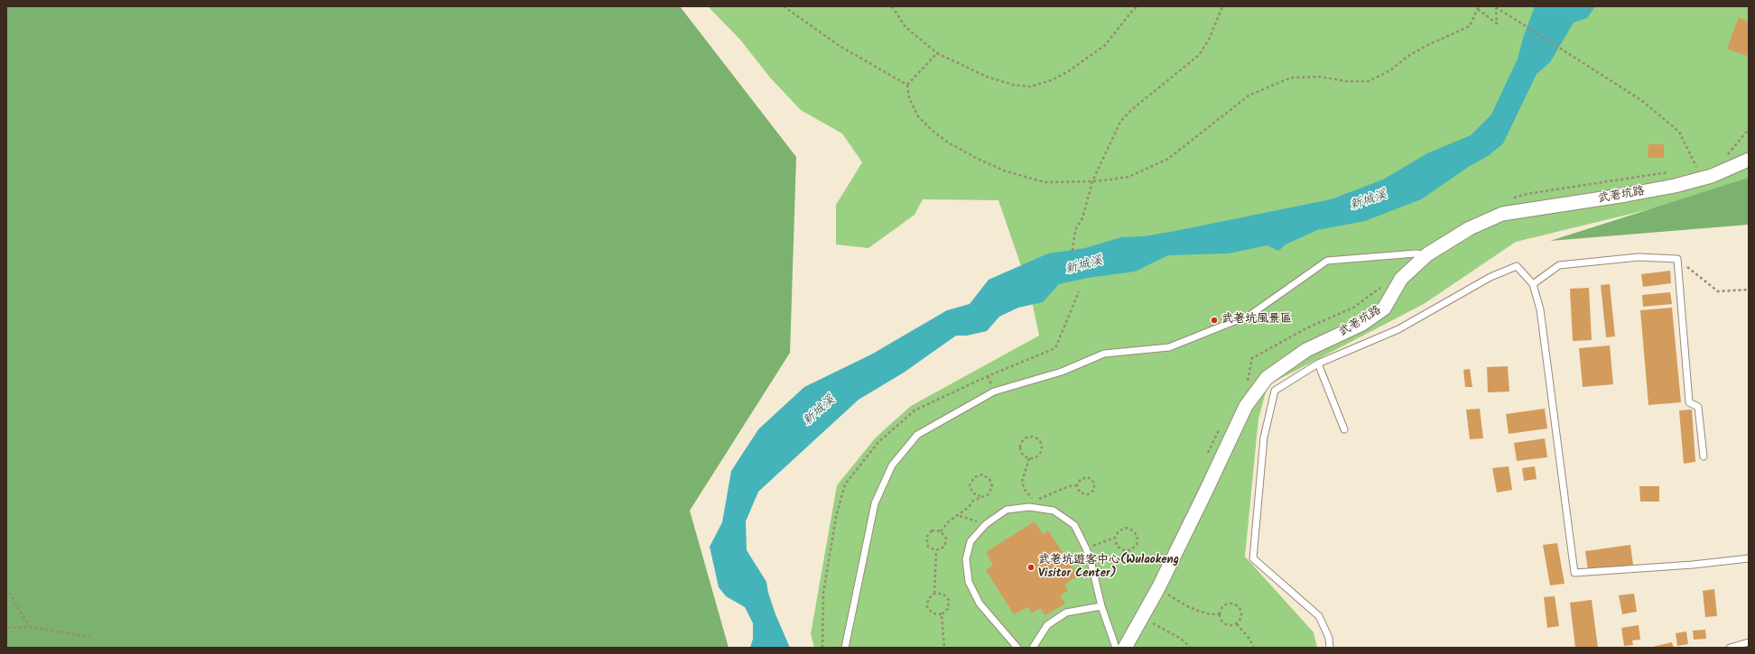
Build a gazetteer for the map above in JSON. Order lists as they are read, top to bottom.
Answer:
{
  "streets": {
    "street": ["武荖坑路"]
  },
  "water": ["新城溪"],
  "places": ["武荖坑風景區", "武荖坑遊客中心(Wulaokeng Visitor Center)"]
}
